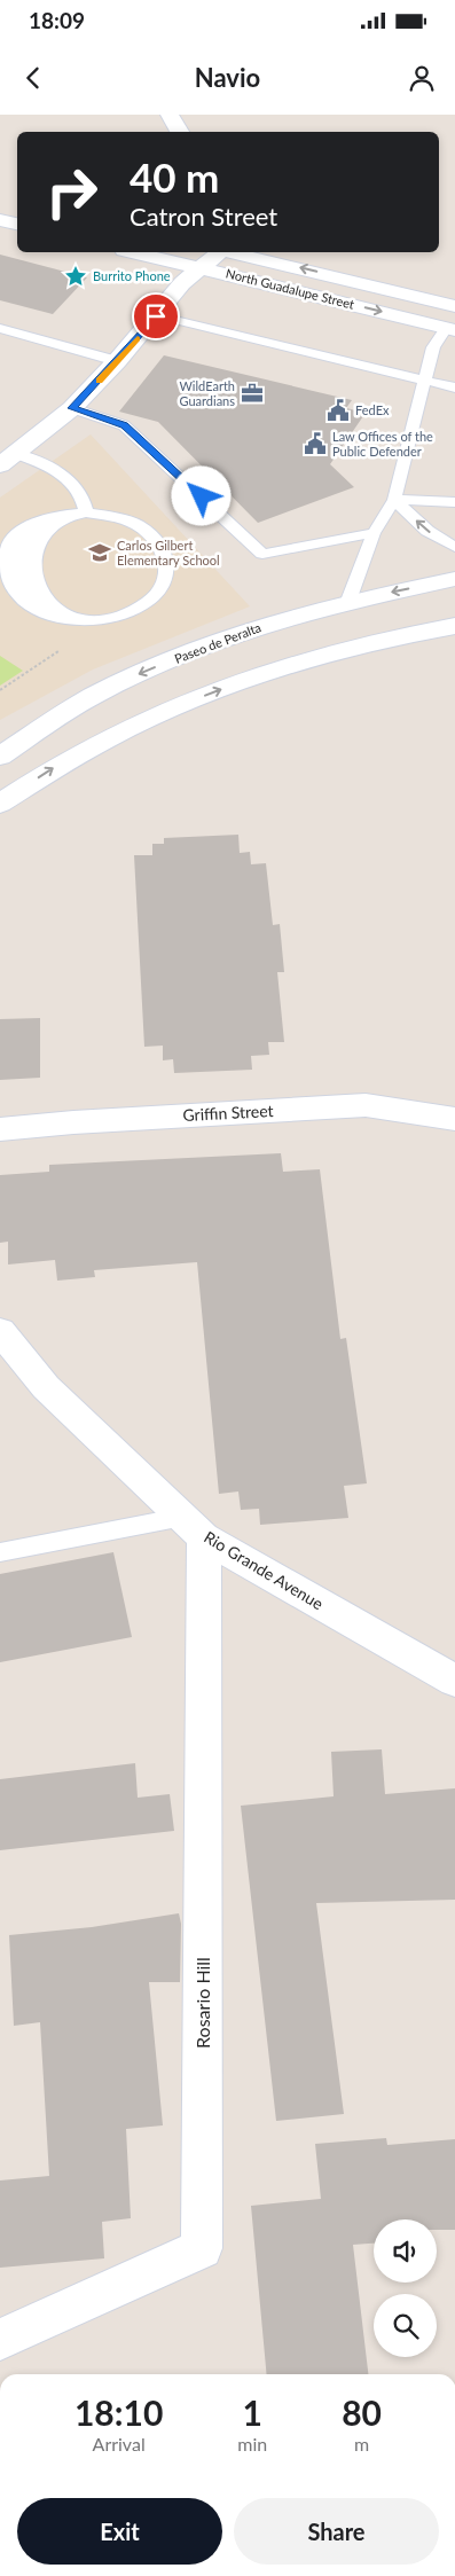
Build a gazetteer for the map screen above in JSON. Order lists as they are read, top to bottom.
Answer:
{
  "streets": {
    "street": [
      "North Guadalupe Street",
      "Paseo de Peralta",
      "Griffin Street",
      "Rio Grande Avenue",
      "Rosario Hill"
    ]
  },
  "crossings": [
    ["Rio Grande Avenue", "Rosario Hill"]
  ],
  "places": {
    "place": ["Burrito Phone"],
    "office": ["WildEarth Guardians"],
    "public building": ["FedEx", "Law Offices of the Public Defender"],
    "school or university": ["Carlos Gilbert Elementary School"]
  },
  "page": {
    "status": "18:09",
    "header": "Navio",
    "turn": ["40 m", "Catron Street"],
    "eta": [
      "18:10",
      "Arrival",
      "1",
      "min",
      "80",
      "m"
    ],
    "buttons": ["Exit", "Share"]
  }
}
